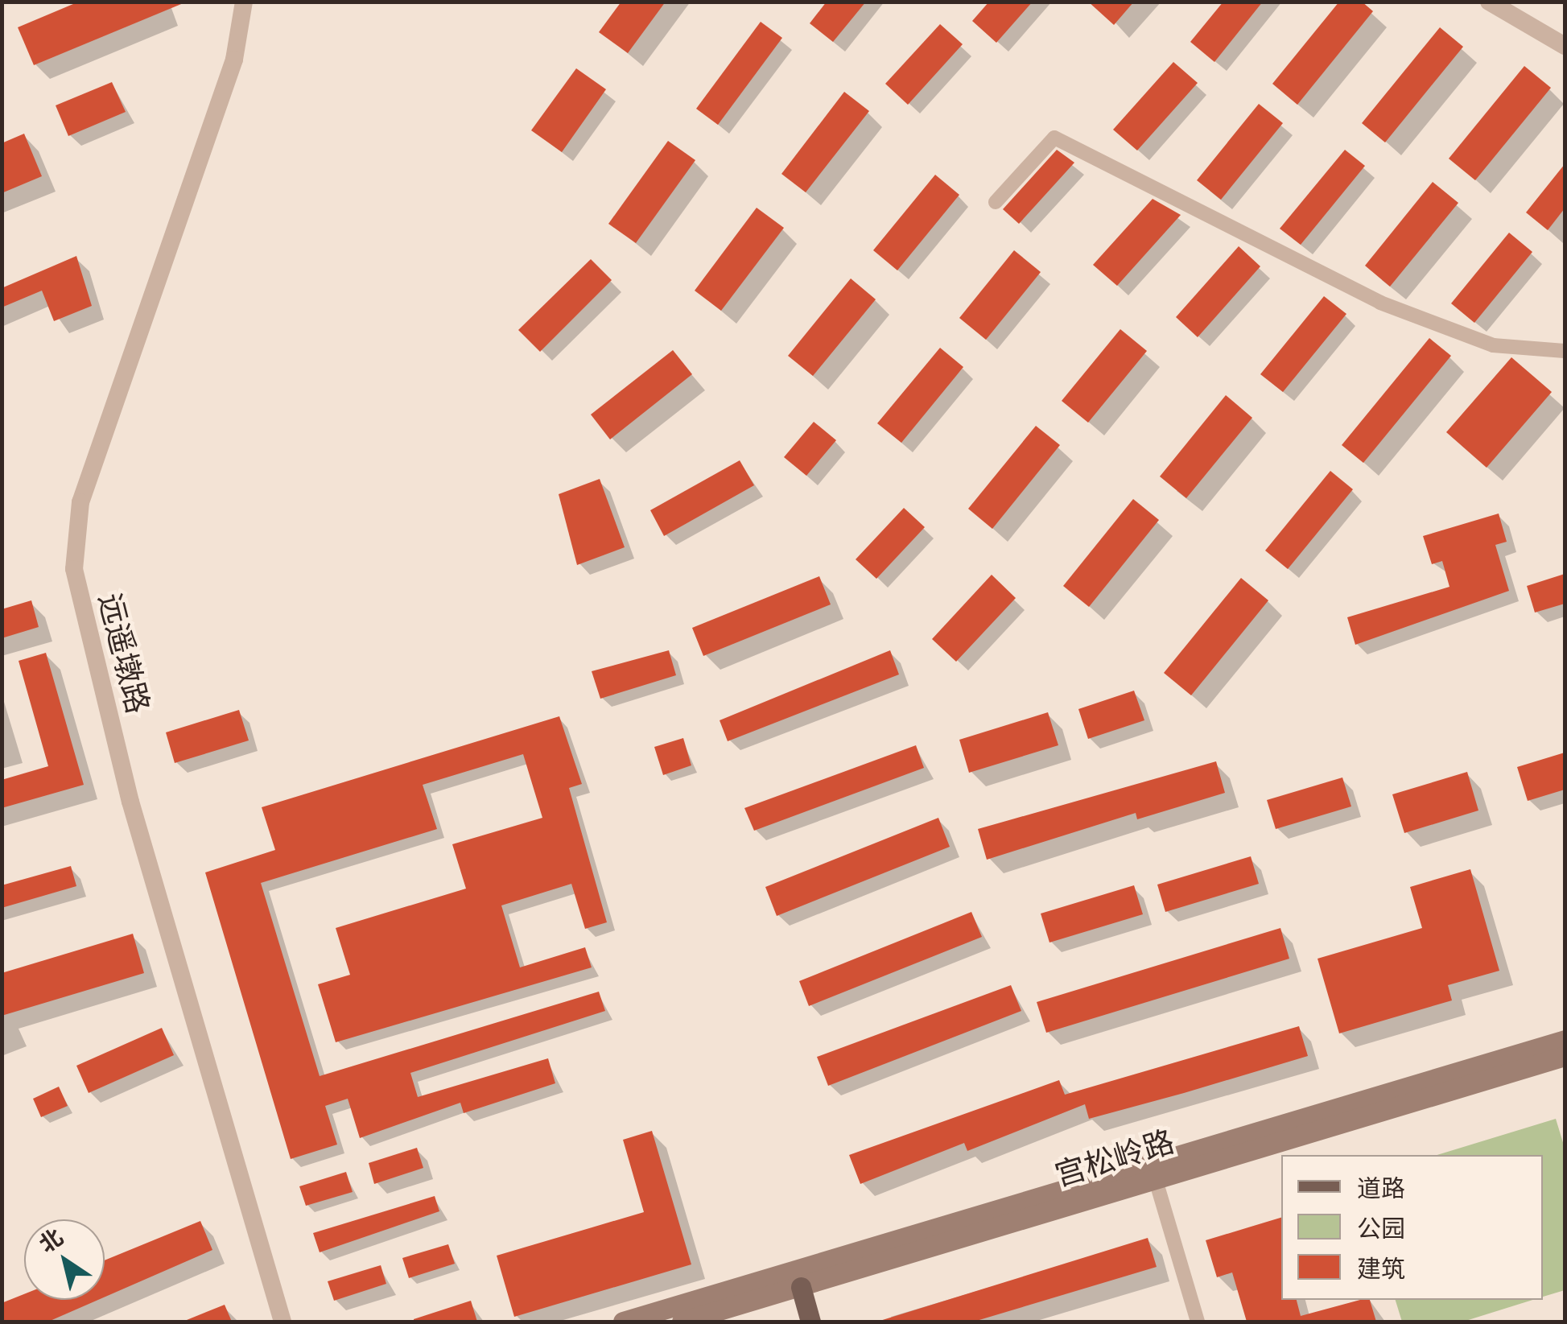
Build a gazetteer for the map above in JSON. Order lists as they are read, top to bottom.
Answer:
{
  "streets": {
    "main road": ["宫松岭路"],
    "street": ["远遥墩路"]
  },
  "legend": ["道路", "公园", "建筑"],
  "north": "top left"
}
